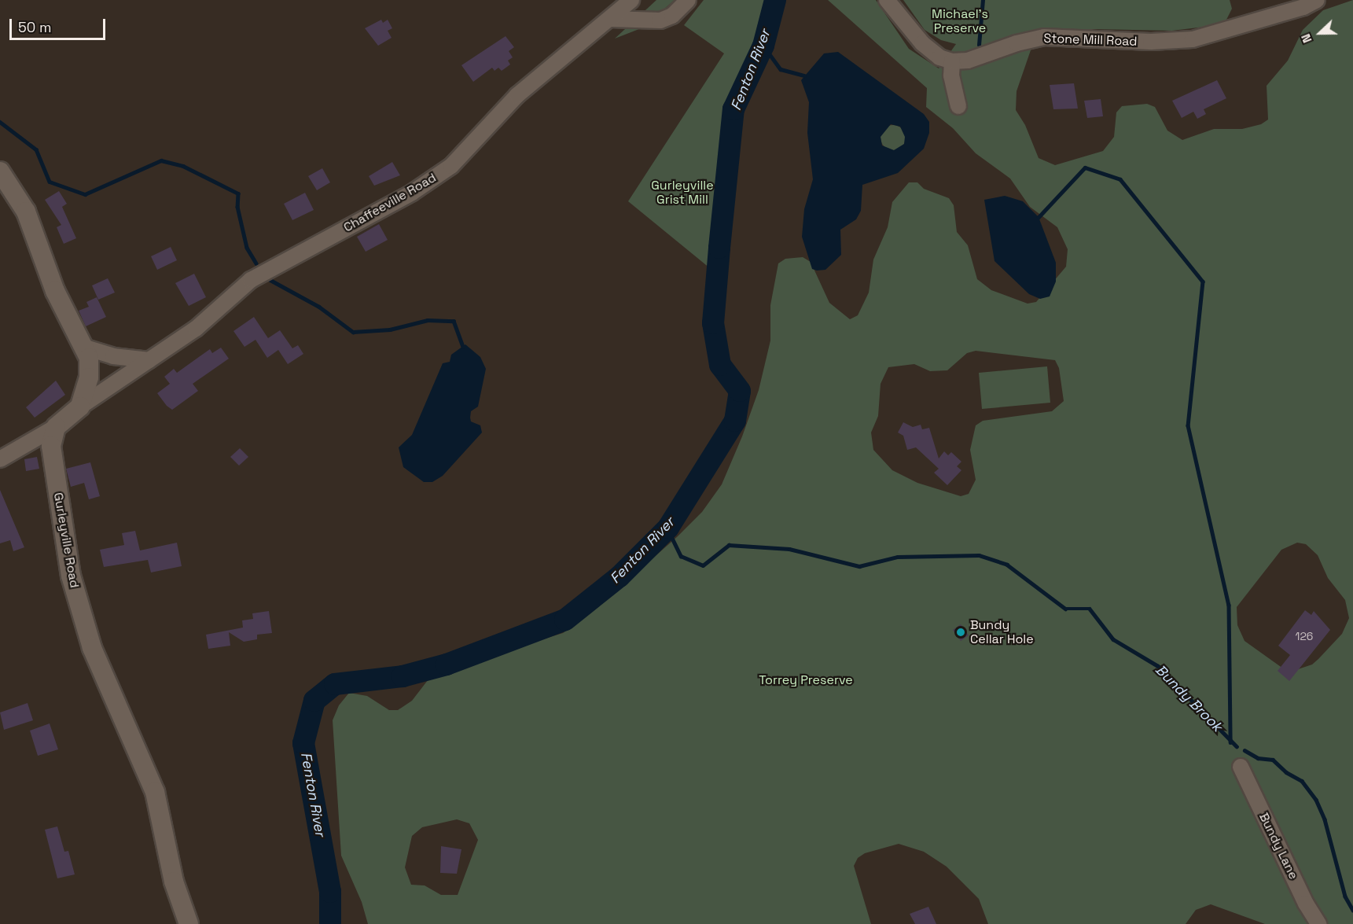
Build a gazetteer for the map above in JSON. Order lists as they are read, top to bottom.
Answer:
{
  "streets": {
    "street": [
      "Stone Mill Road",
      "Chaffeeville Road",
      "Gurleyville Road",
      "Bundy Lane"
    ]
  },
  "water": ["Fenton River", "Bundy Brook"],
  "parks": ["Michael's Preserve", "Gurleyville Grist Mill", "Torrey Preserve"],
  "places": ["Bundy Cellar Hole"],
  "house_numbers": ["126"],
  "scale_bar": "50 m",
  "north": "left"
}
